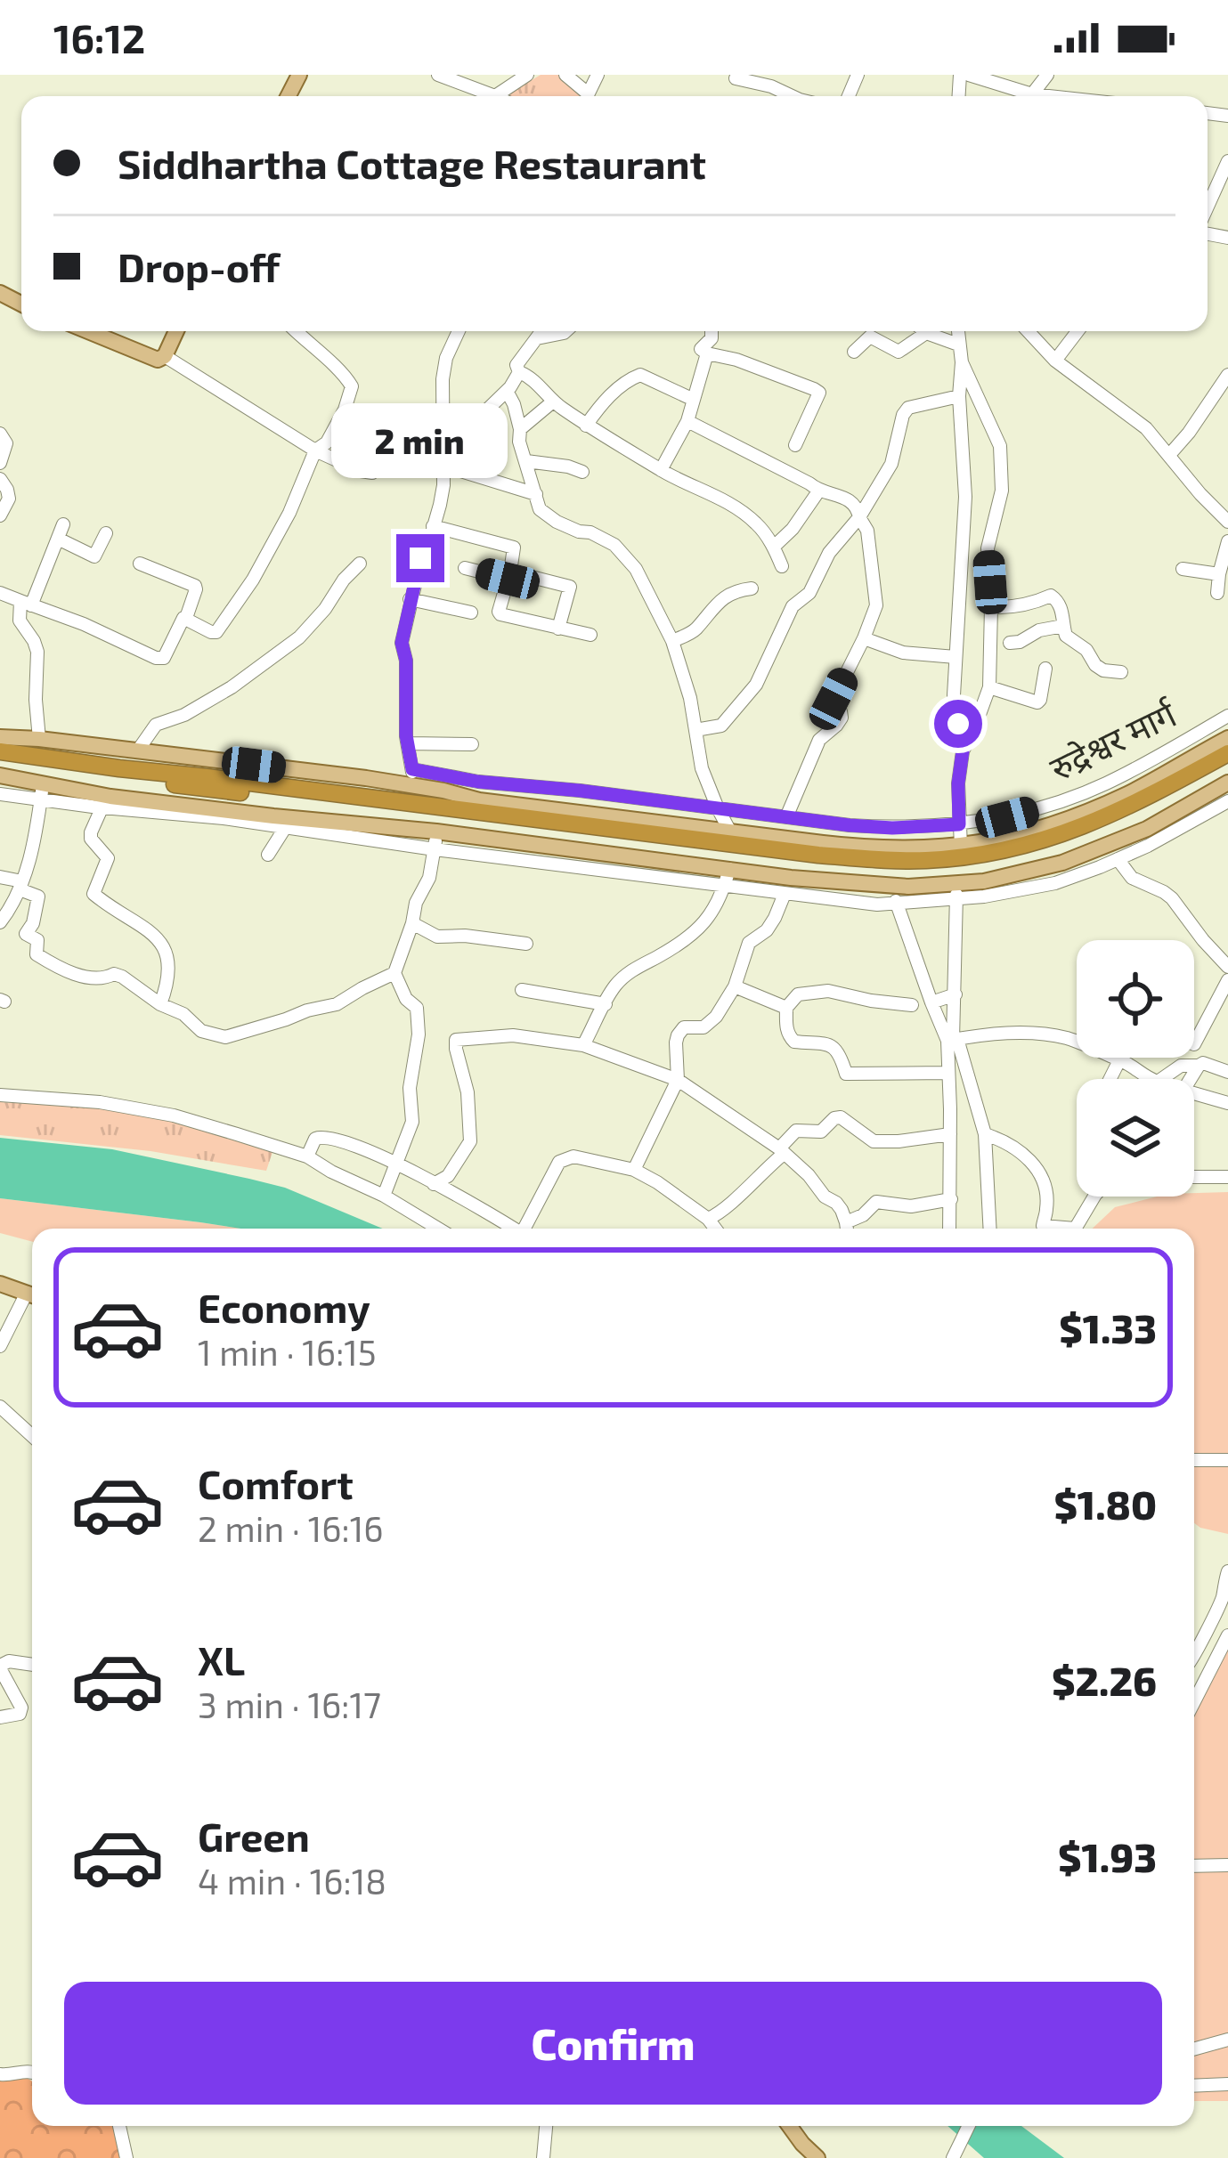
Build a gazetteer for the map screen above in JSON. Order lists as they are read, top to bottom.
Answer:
{
  "streets": {
    "street": ["रुद्रेश्वर मार्ग"]
  },
  "page": {
    "status": "16:12",
    "banner": ["Siddhartha Cottage Restaurant", "Drop-off"],
    "bubble": "2 min",
    "list": [
      {
        "name": "Economy",
        "note": "1 min · 16:15",
        "value": "$1.33"
      },
      {
        "name": "Comfort",
        "note": "2 min · 16:16",
        "value": "$1.80"
      },
      {
        "name": "XL",
        "note": "3 min · 16:17",
        "value": "$2.26"
      },
      {
        "name": "Green",
        "note": "4 min · 16:18",
        "value": "$1.93"
      }
    ],
    "buttons": "Confirm"
  }
}
